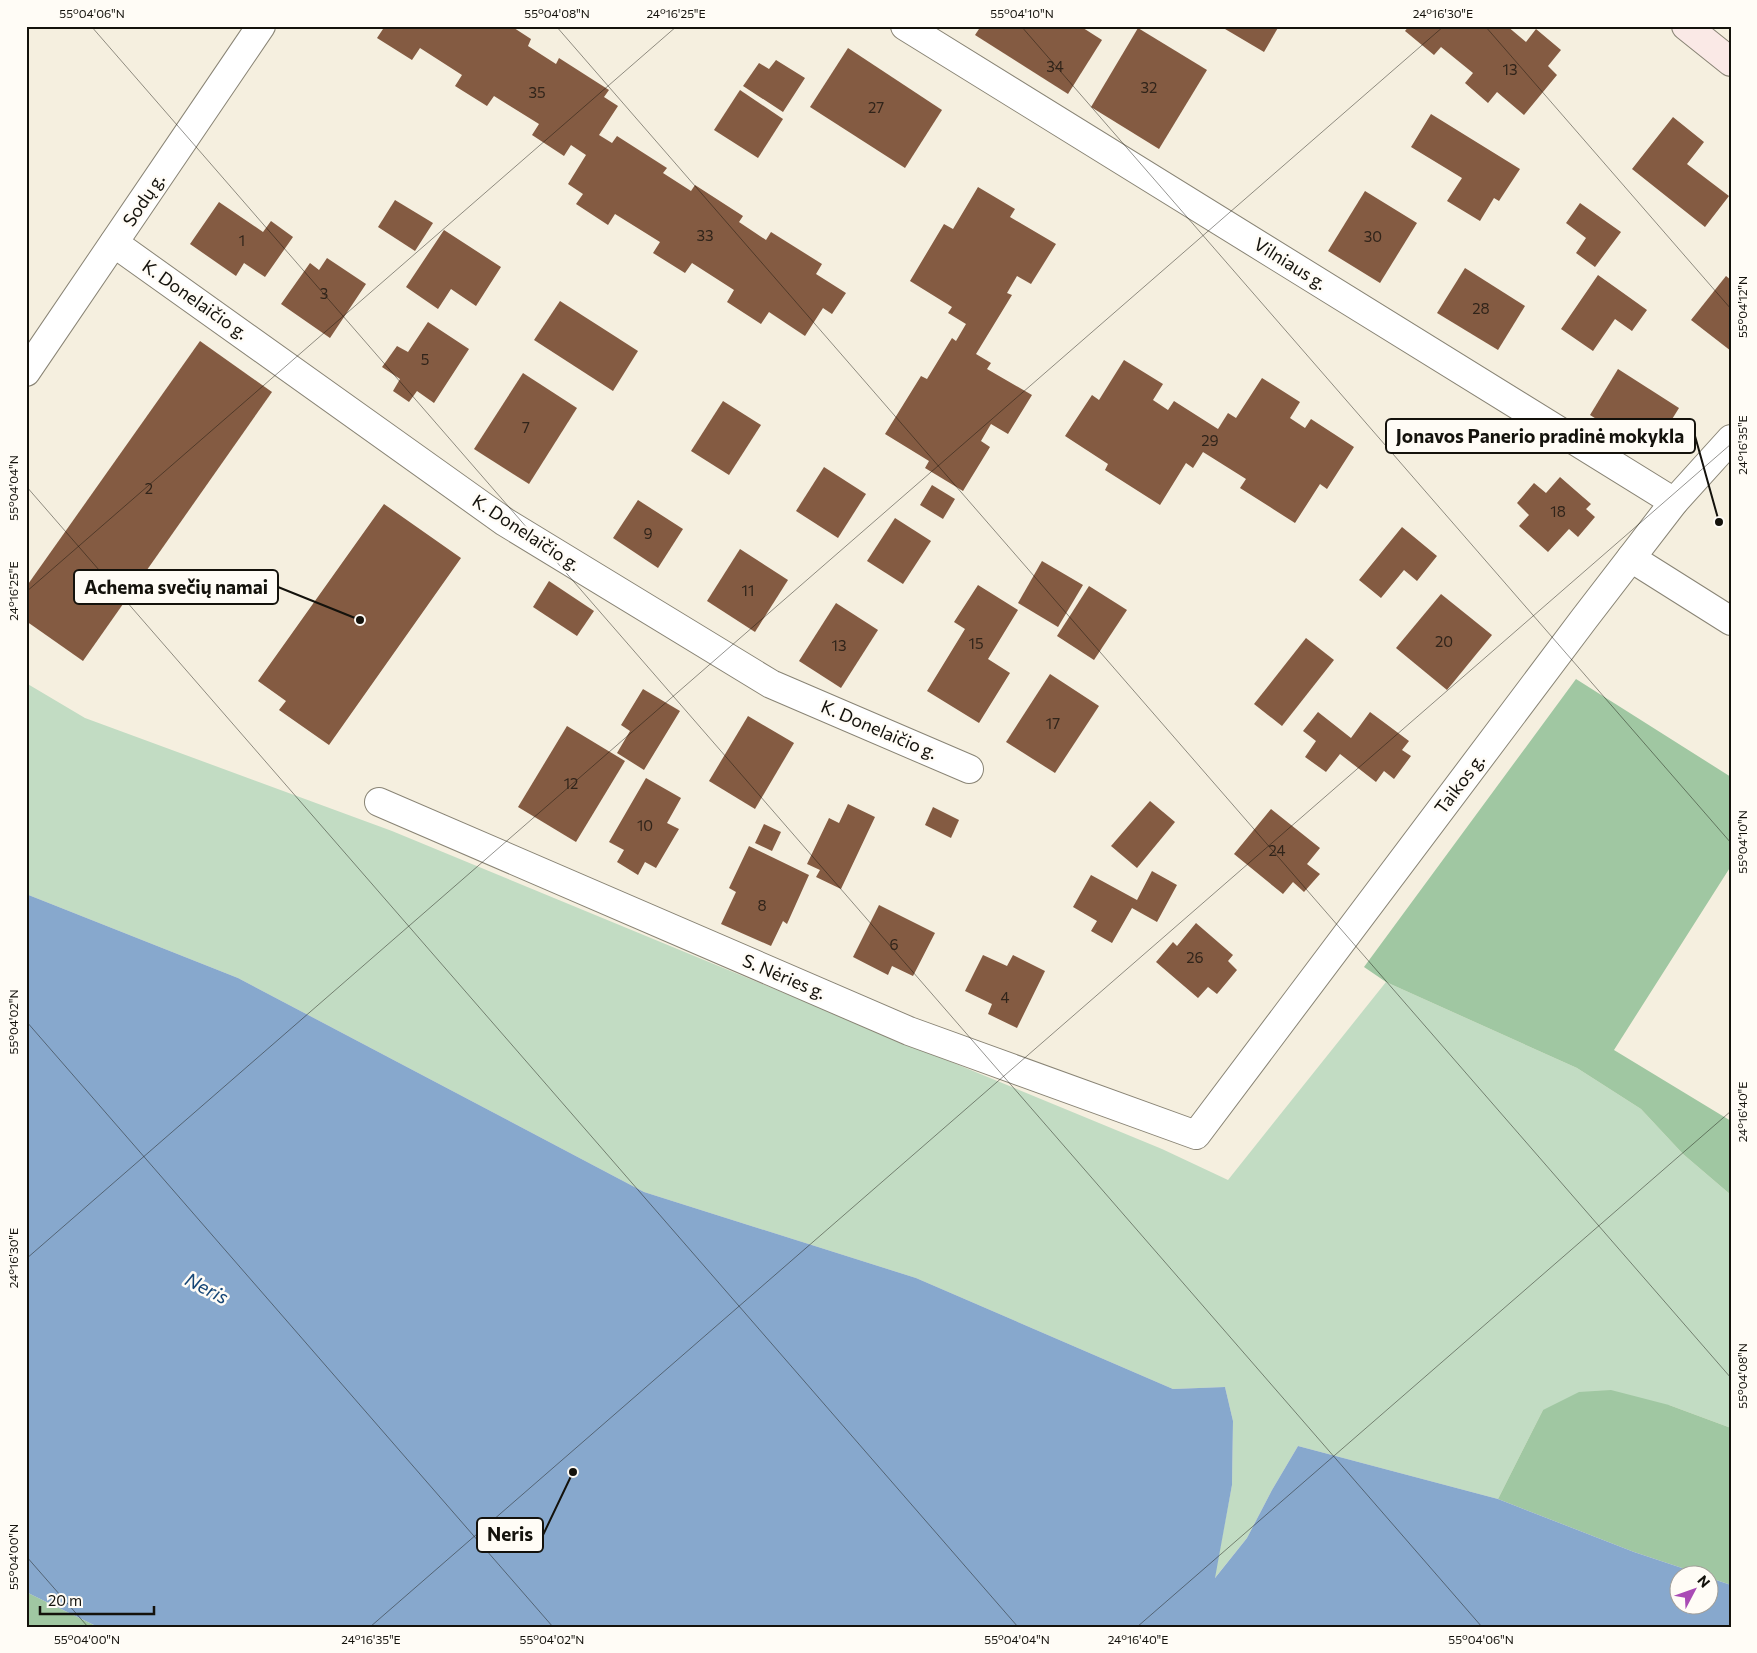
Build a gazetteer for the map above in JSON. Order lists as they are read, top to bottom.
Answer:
{
  "streets": {
    "street": [
      "Sodų g.",
      "Vilniaus g.",
      "K. Donelaičio g.",
      "Taikos g.",
      "S. Nėries g."
    ]
  },
  "crossings": [
    ["Sodų g.", "K. Donelaičio g."],
    ["Vilniaus g.", "Taikos g."],
    ["Taikos g.", "S. Nėries g."]
  ],
  "water": ["Neris"],
  "places": ["Jonavos Panerio pradinė mokykla", "Achema svečių namai", "Neris"],
  "house_numbers": [
    "34",
    "13",
    "32",
    "35",
    "27",
    "33",
    "30",
    "1",
    "3",
    "28",
    "5",
    "7",
    "29",
    "2",
    "18",
    "9",
    "11",
    "20",
    "15",
    "13",
    "17",
    "12",
    "10",
    "24",
    "8",
    "6",
    "26",
    "4"
  ],
  "scale_bar": "20 m",
  "north": "top right",
  "coordinates": [
    "55°04'06\"N",
    "55°04'08\"N",
    "24°16'25\"E",
    "55°04'10\"N",
    "24°16'30\"E",
    "55°04'12\"N",
    "24°16'35\"E",
    "55°04'04\"N",
    "55°04'02\"N",
    "24°16'40\"E",
    "55°04'00\"N"
  ]
}
